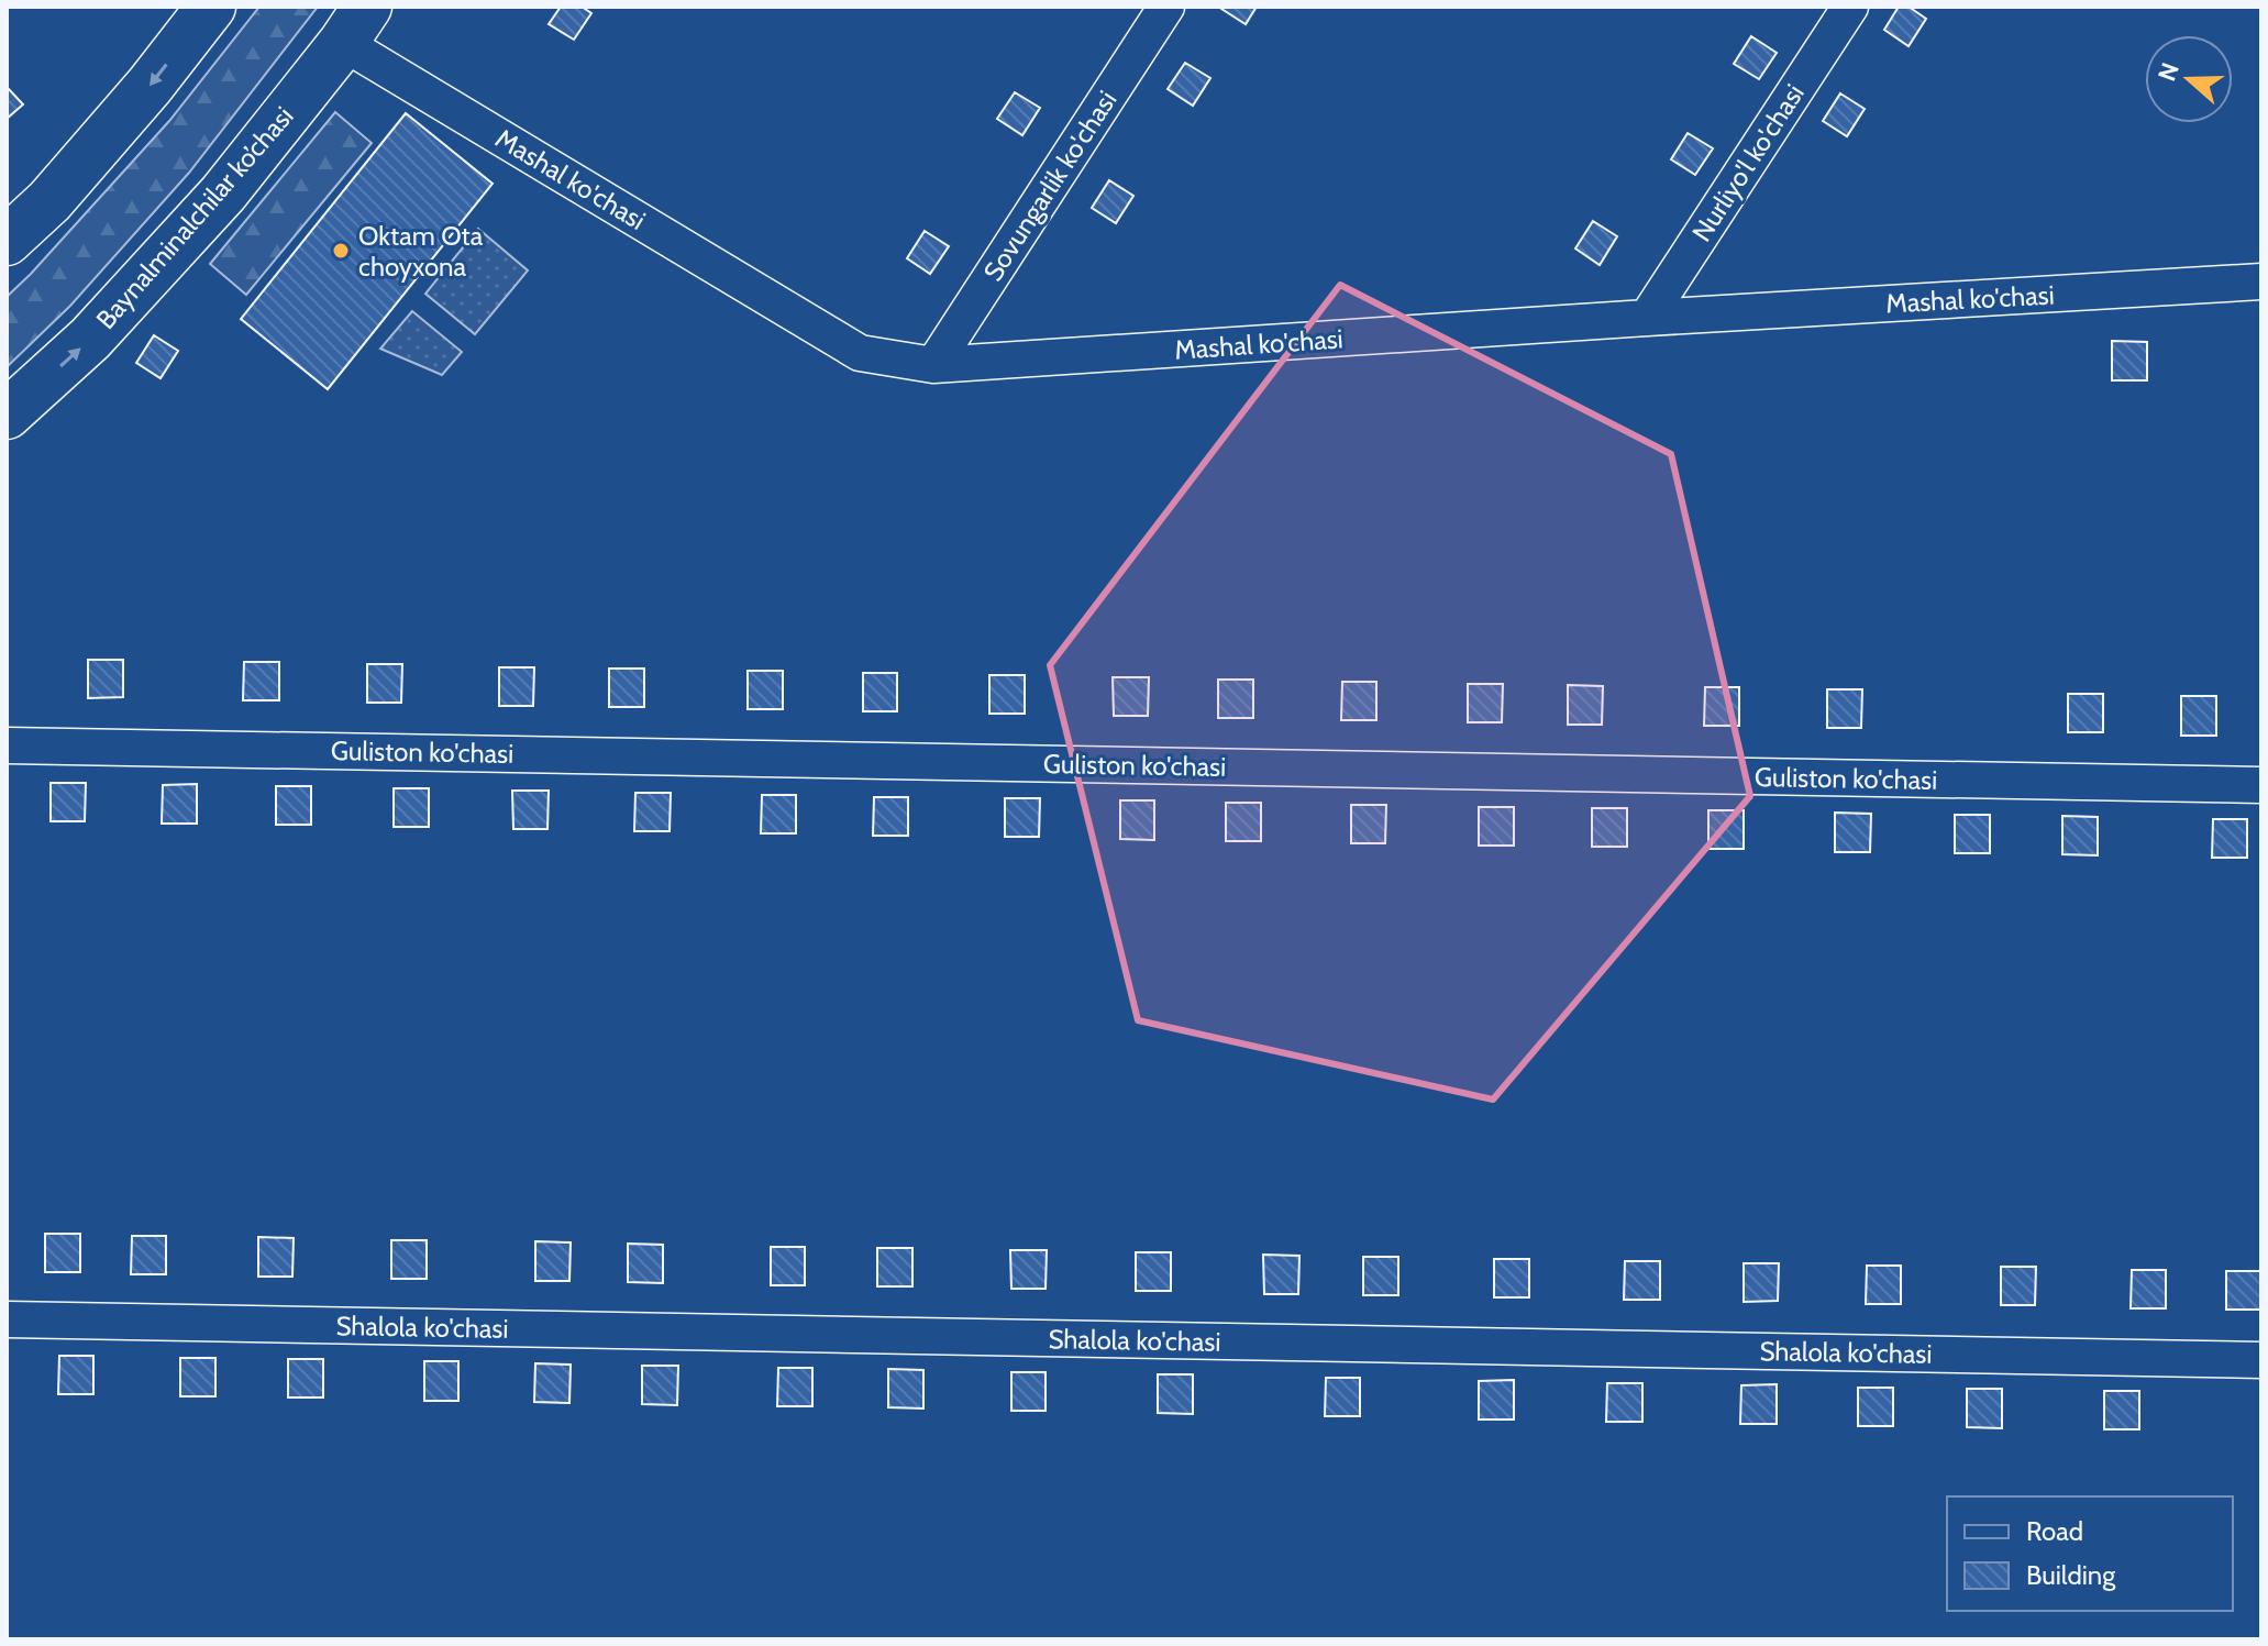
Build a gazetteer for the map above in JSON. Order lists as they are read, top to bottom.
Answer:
{
  "streets": {
    "main road": ["Baynalminalchilar ko’chasi"],
    "street": [
      "Nurliyo'l ko'chasi",
      "Mashal ko'chasi",
      "Sovungarlik ko'chasi",
      "Guliston ko'chasi",
      "Shalola ko'chasi"
    ]
  },
  "crossings": [
    ["Nurliyo'l ko'chasi", "Mashal ko'chasi"],
    ["Mashal ko'chasi", "Sovungarlik ko'chasi"],
    ["Mashal ko'chasi", "Baynalminalchilar ko’chasi"]
  ],
  "places": ["Oktam Ota choyxona"],
  "legend": ["Road", "Building"],
  "north": "left"
}
